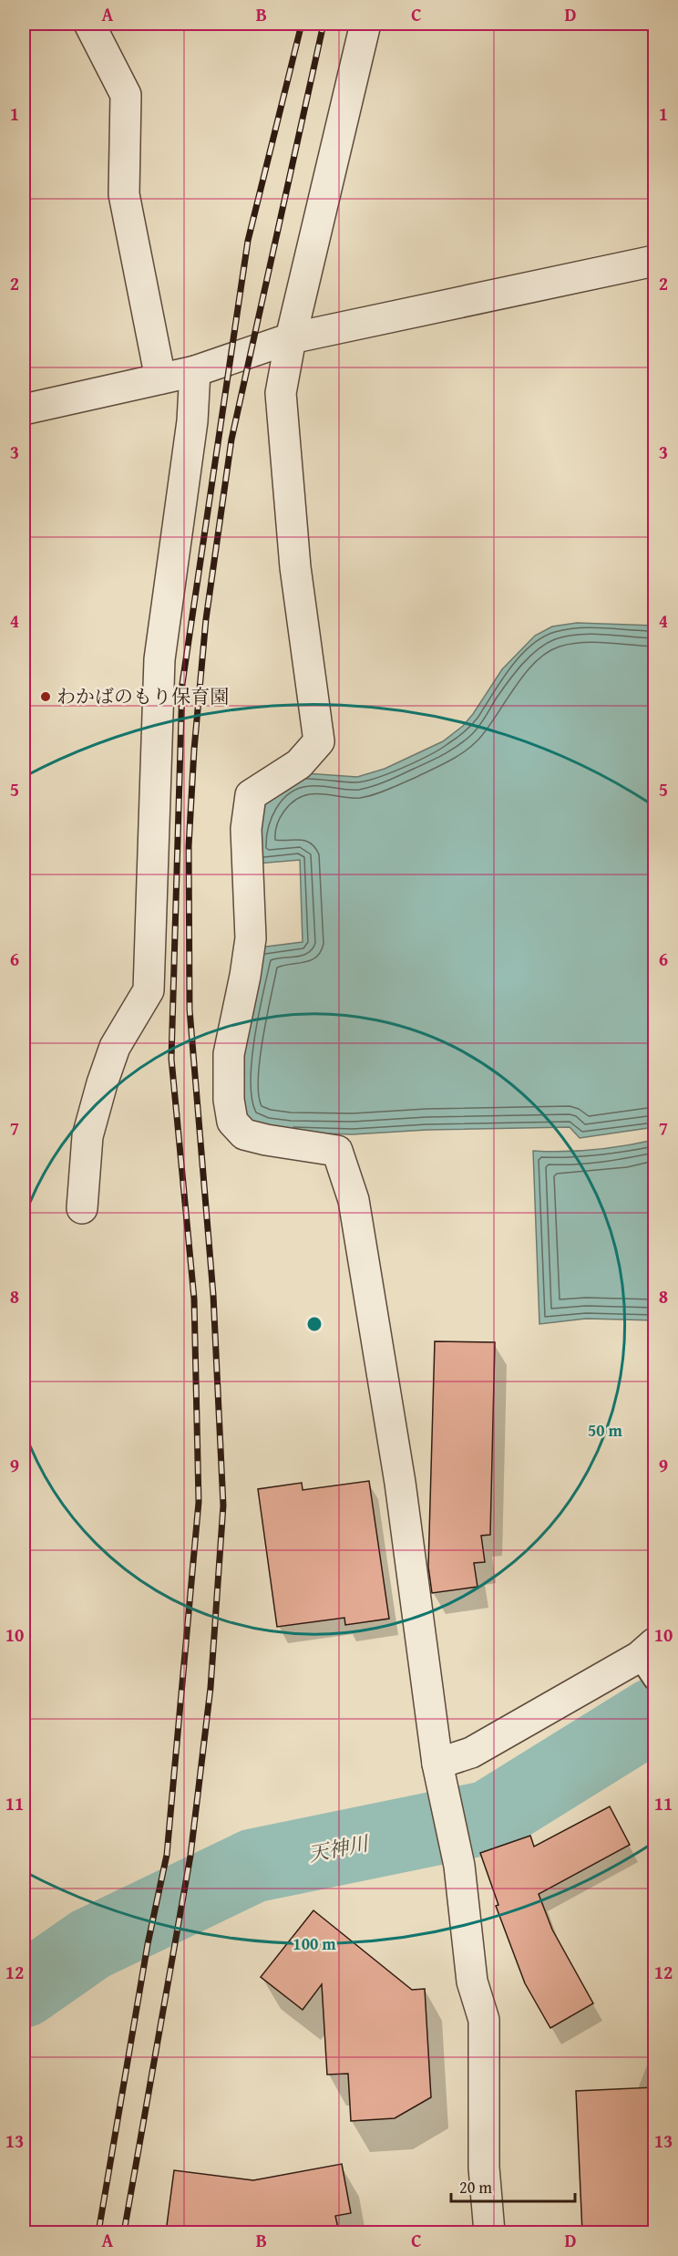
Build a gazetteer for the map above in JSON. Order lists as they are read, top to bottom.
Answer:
{
  "water": ["天神川"],
  "places": ["わかばのもり保育園"],
  "scale_bar": "20 m",
  "grid": {
    "columns": [
      "A",
      "B",
      "C",
      "D"
    ],
    "rows": [
      "1",
      "2",
      "3",
      "4",
      "5",
      "6",
      "7",
      "8",
      "9",
      "10",
      "11",
      "12",
      "13"
    ]
  },
  "rings": ["50 m", "100 m"]
}
